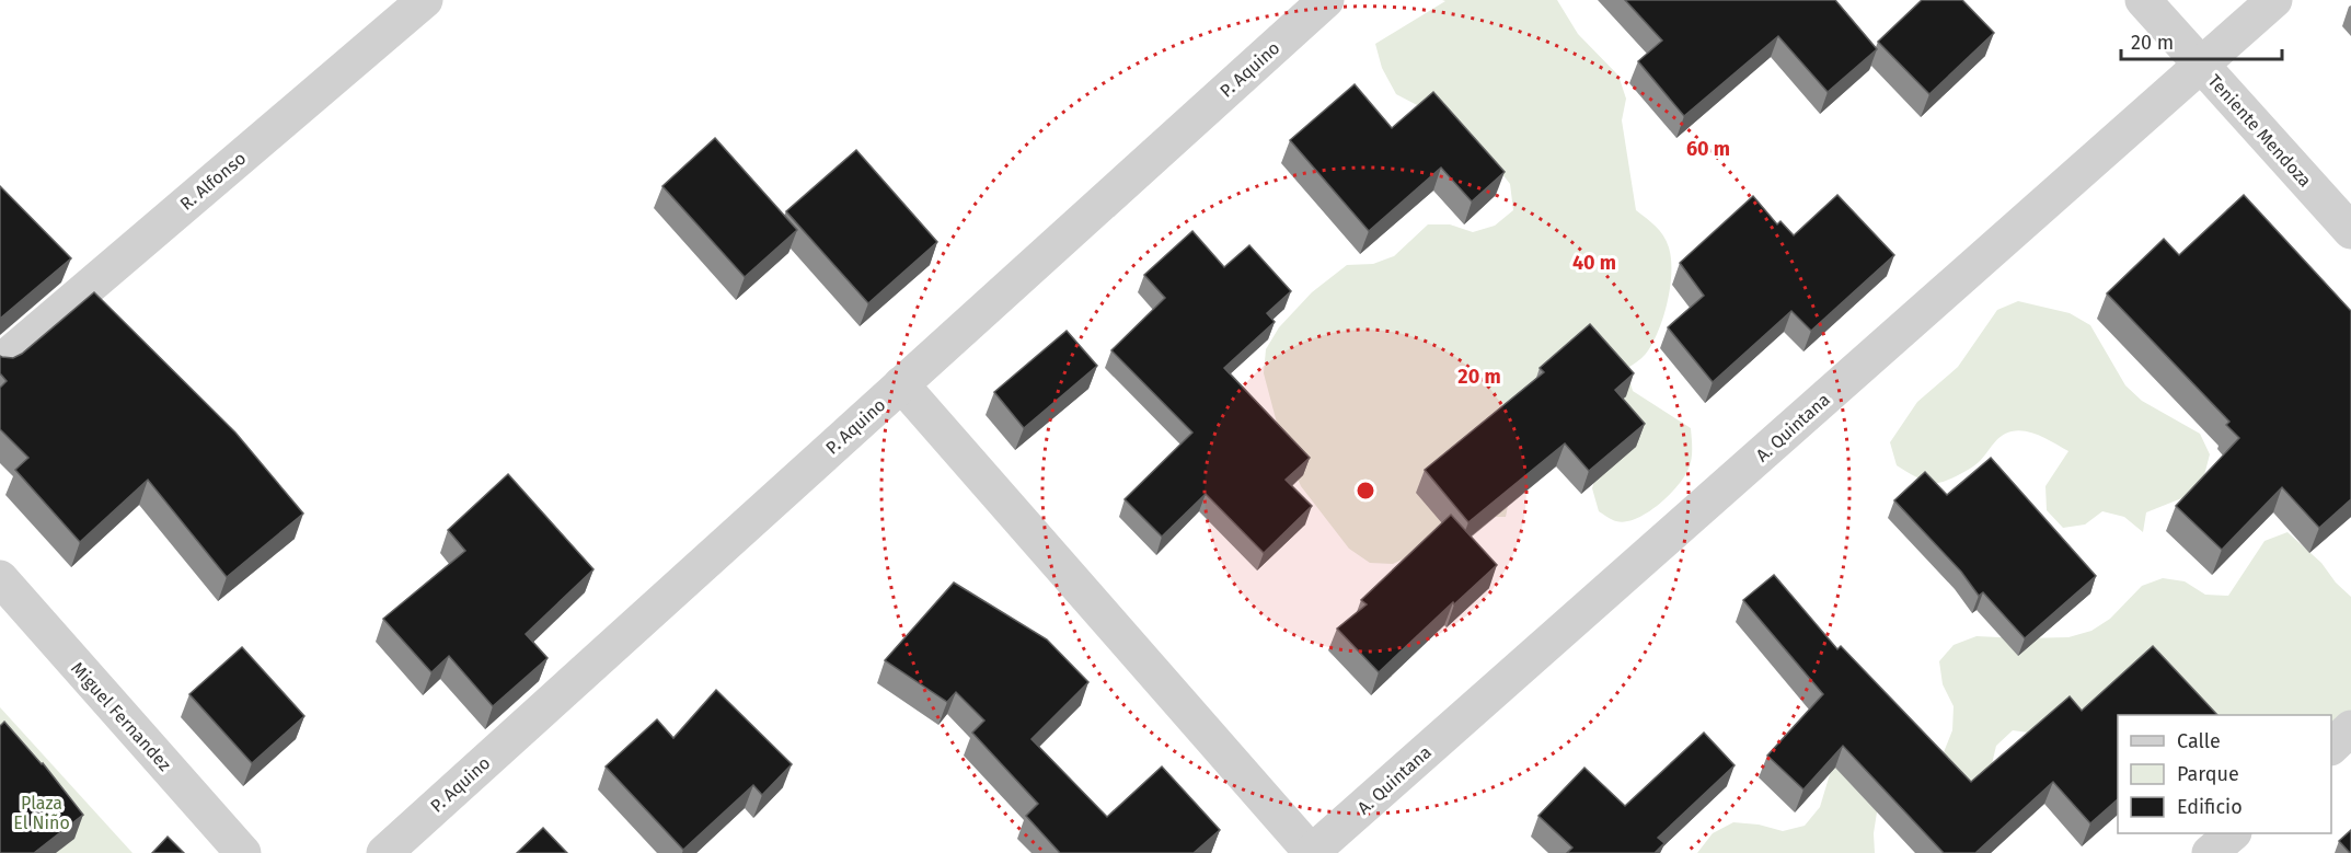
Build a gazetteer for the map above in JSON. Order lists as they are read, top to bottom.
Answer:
{
  "streets": {
    "street": [
      "P. Aquino",
      "Teniente Mendoza",
      "R. Alfonso",
      "A. Quintana",
      "Miguel Fernandez"
    ]
  },
  "crossings": [
    ["Teniente Mendoza", "A. Quintana"]
  ],
  "parks": ["Plaza El Niño"],
  "legend": ["Calle", "Parque", "Edificio"],
  "scale_bar": "20 m",
  "rings": ["60 m", "40 m", "20 m"]
}
